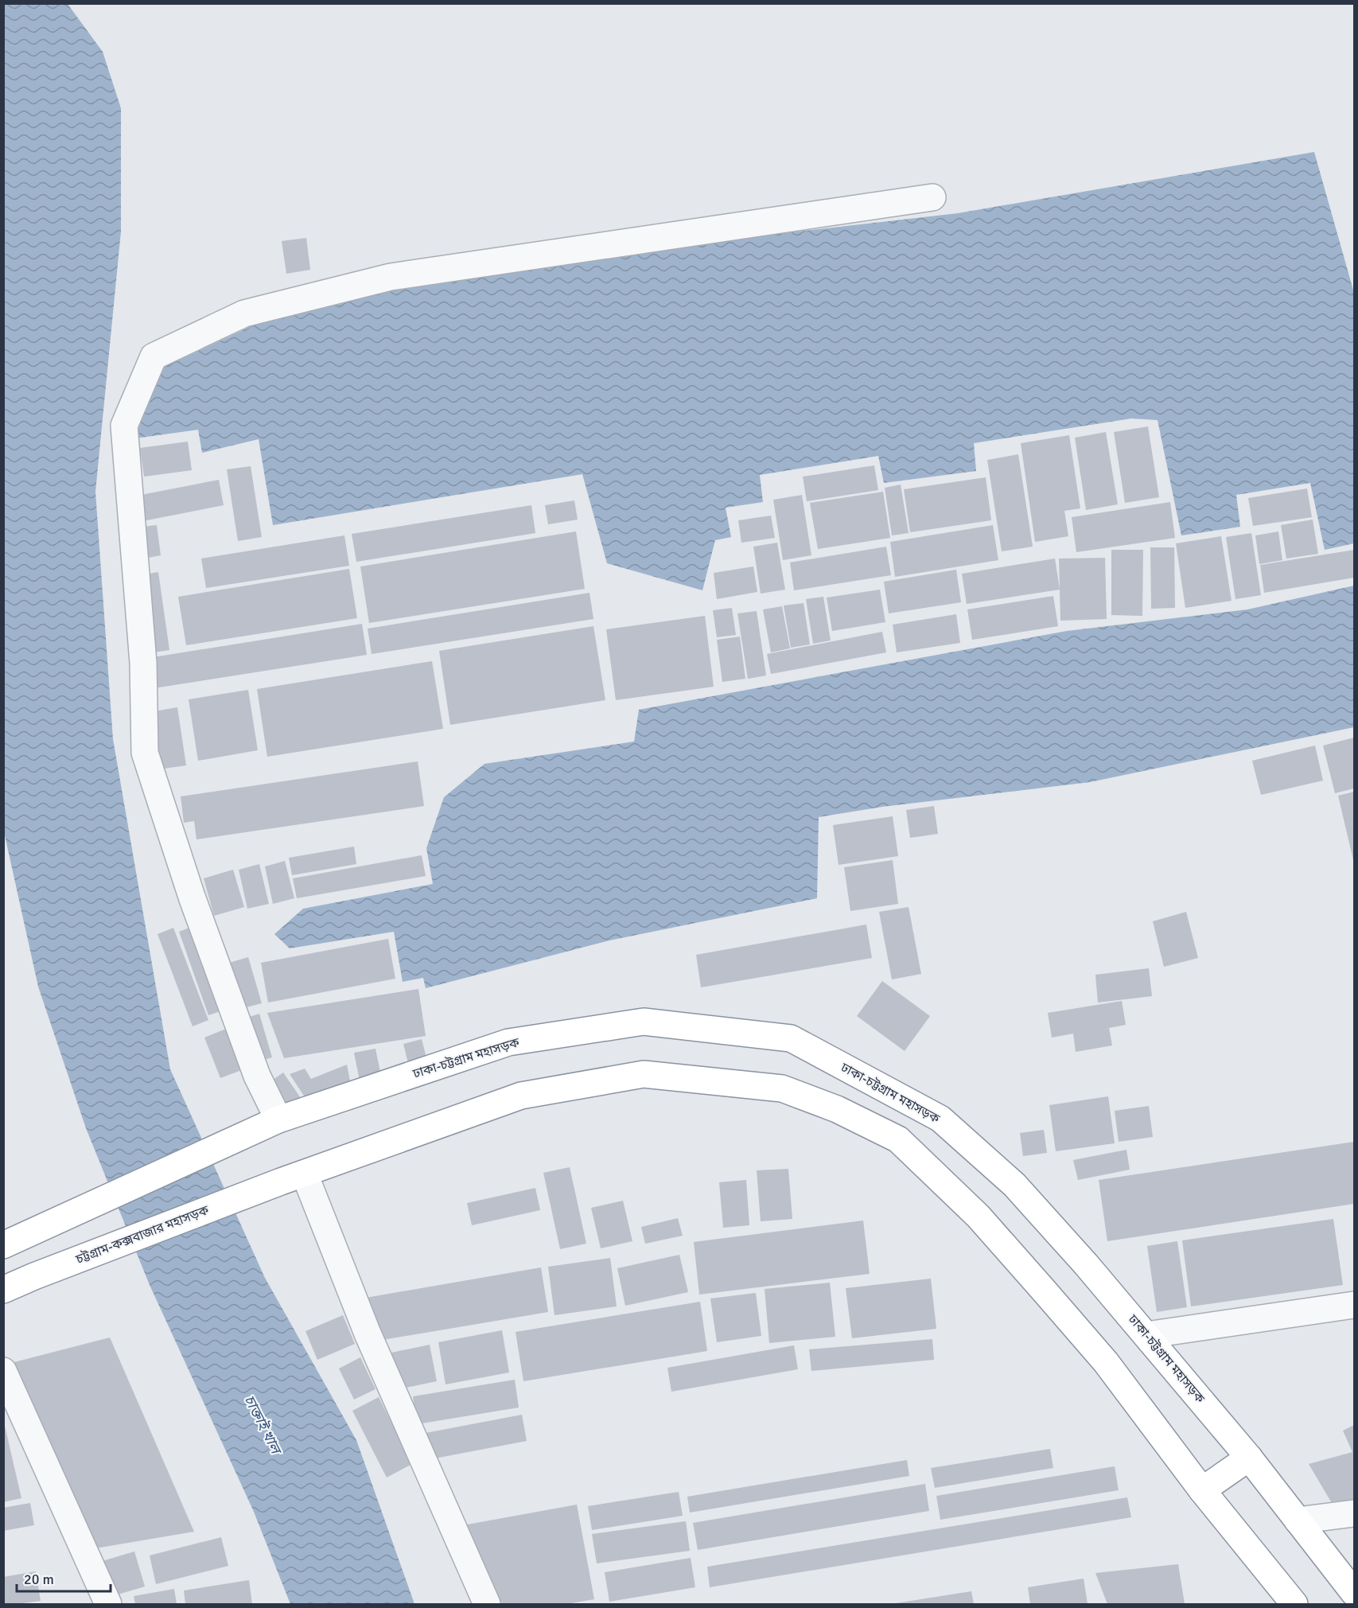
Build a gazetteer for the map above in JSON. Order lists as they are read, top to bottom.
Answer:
{
  "streets": {
    "highway": ["ঢাকা-চট্টগ্রাম মহাসড়ক", "চট্টগ্রাম-কক্সবাজার মহাসড়ক"]
  },
  "water": ["চাক্তাই খাল"],
  "scale_bar": "20 m"
}
